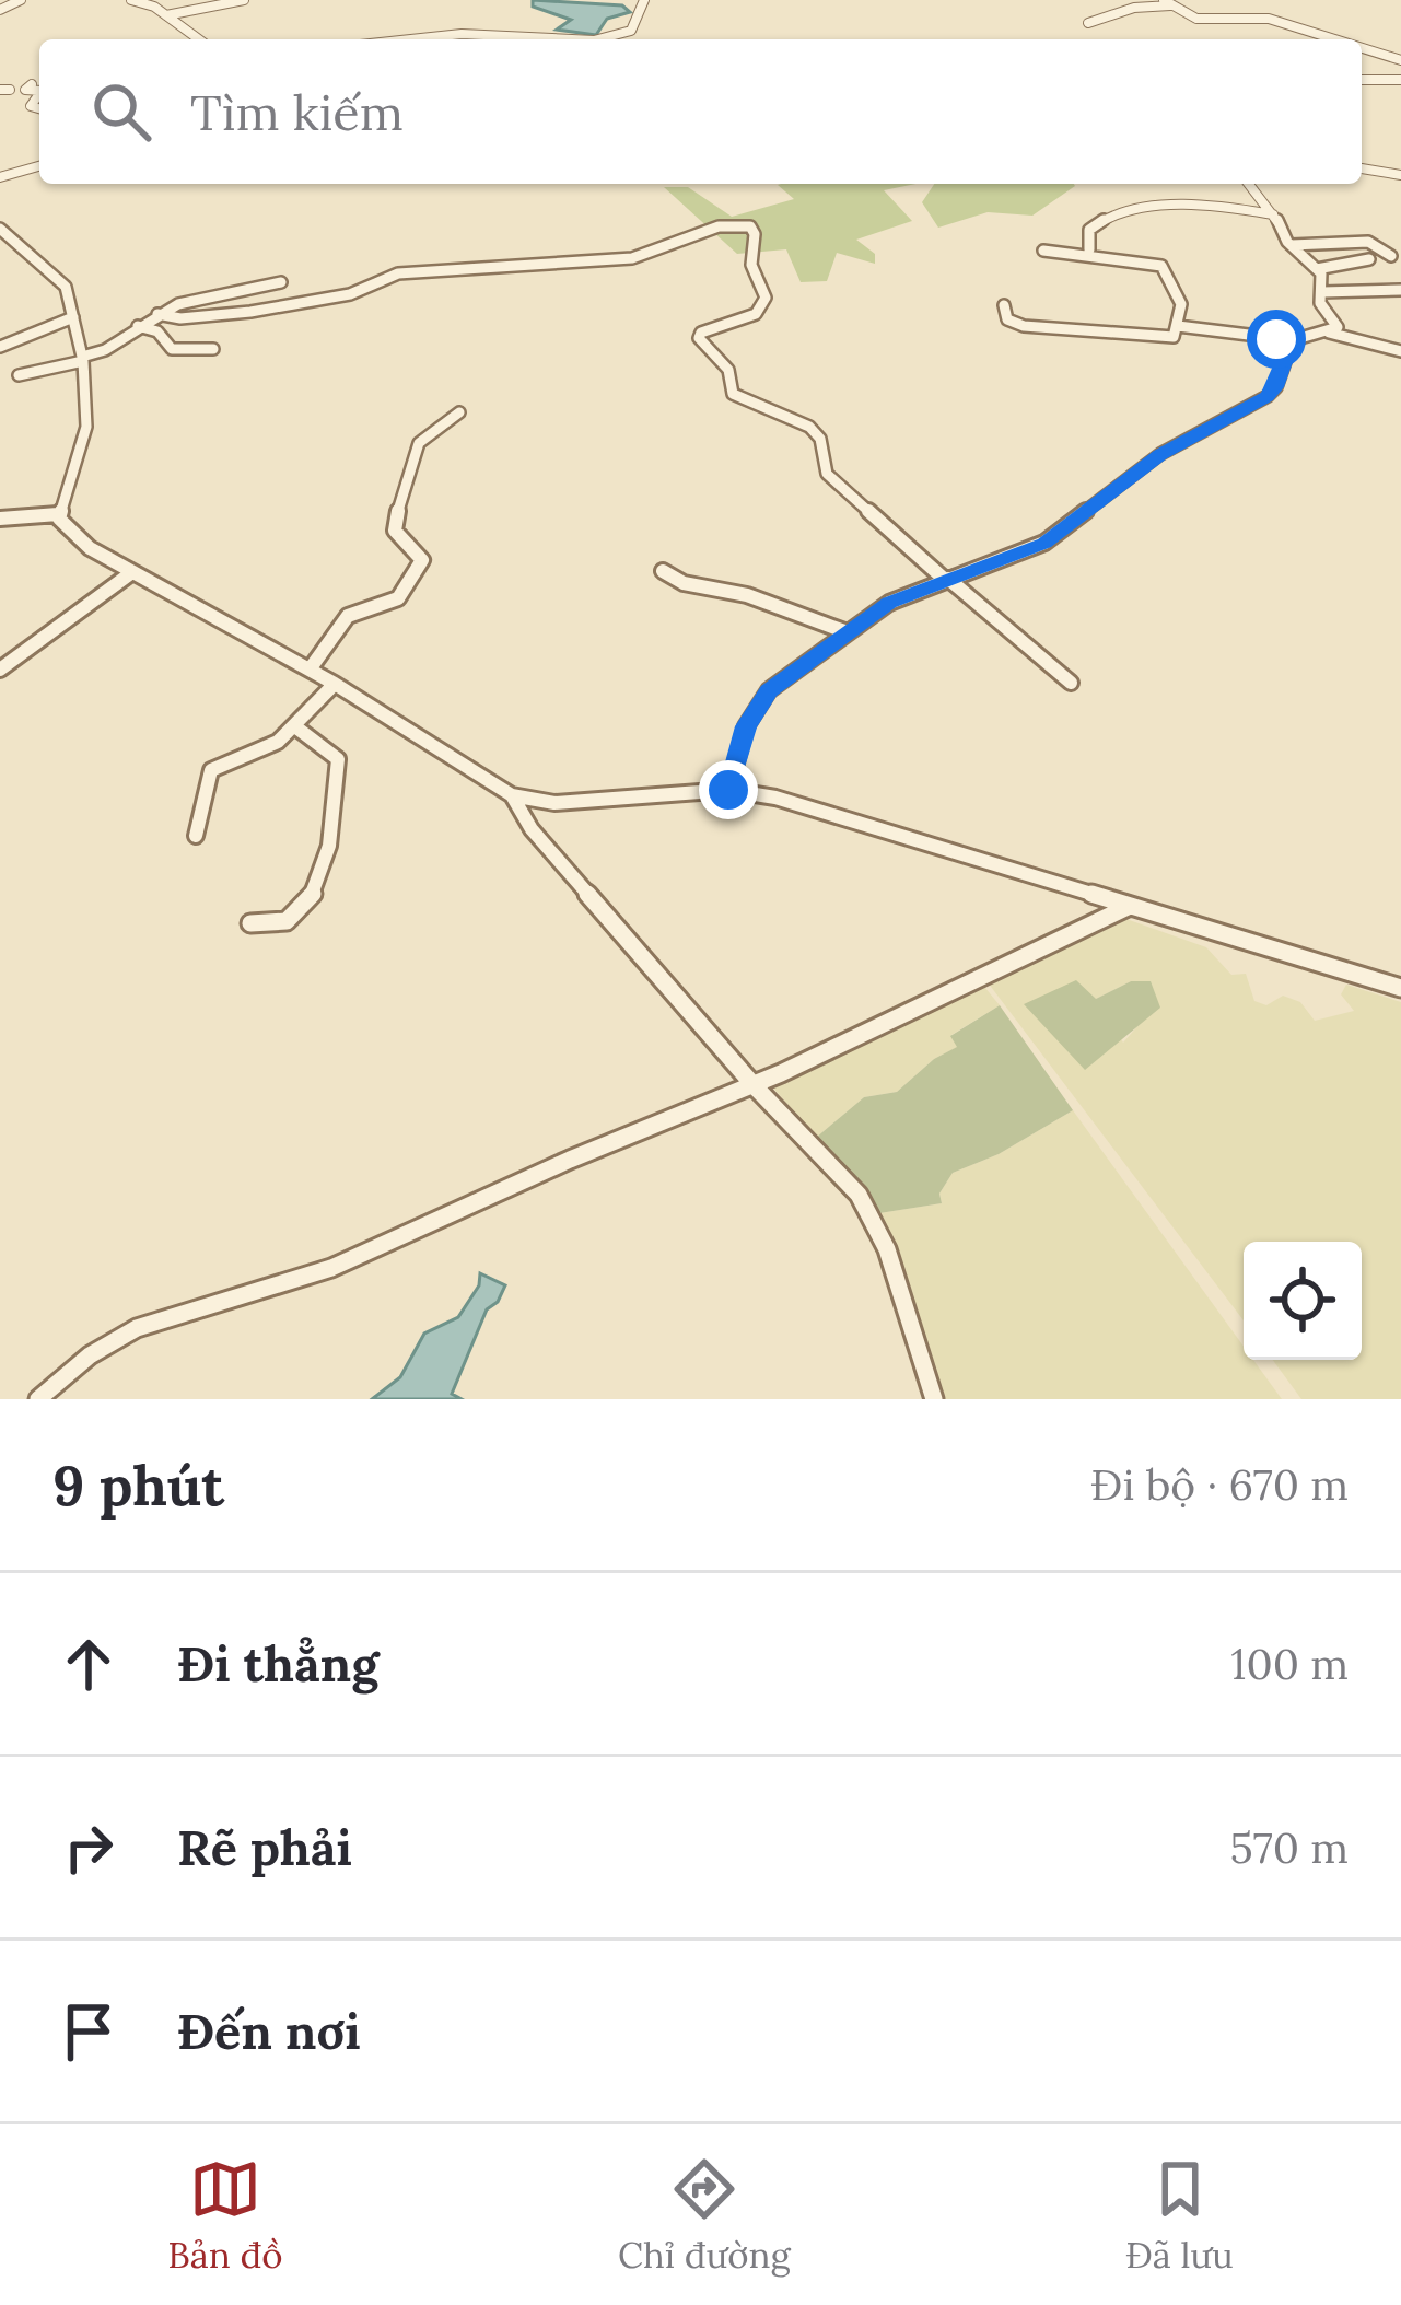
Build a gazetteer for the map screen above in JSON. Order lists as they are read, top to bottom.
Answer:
{
  "page": {
    "search": "Tìm kiếm",
    "heading": ["9 phút", "Đi bộ · 670 m"],
    "list": [
      ["Đi thẳng", "100 m"],
      ["Rẽ phải", "570 m"],
      "Đến nơi"
    ],
    "nav": ["Bản đồ", "Chỉ đường", "Đã lưu"]
  }
}
